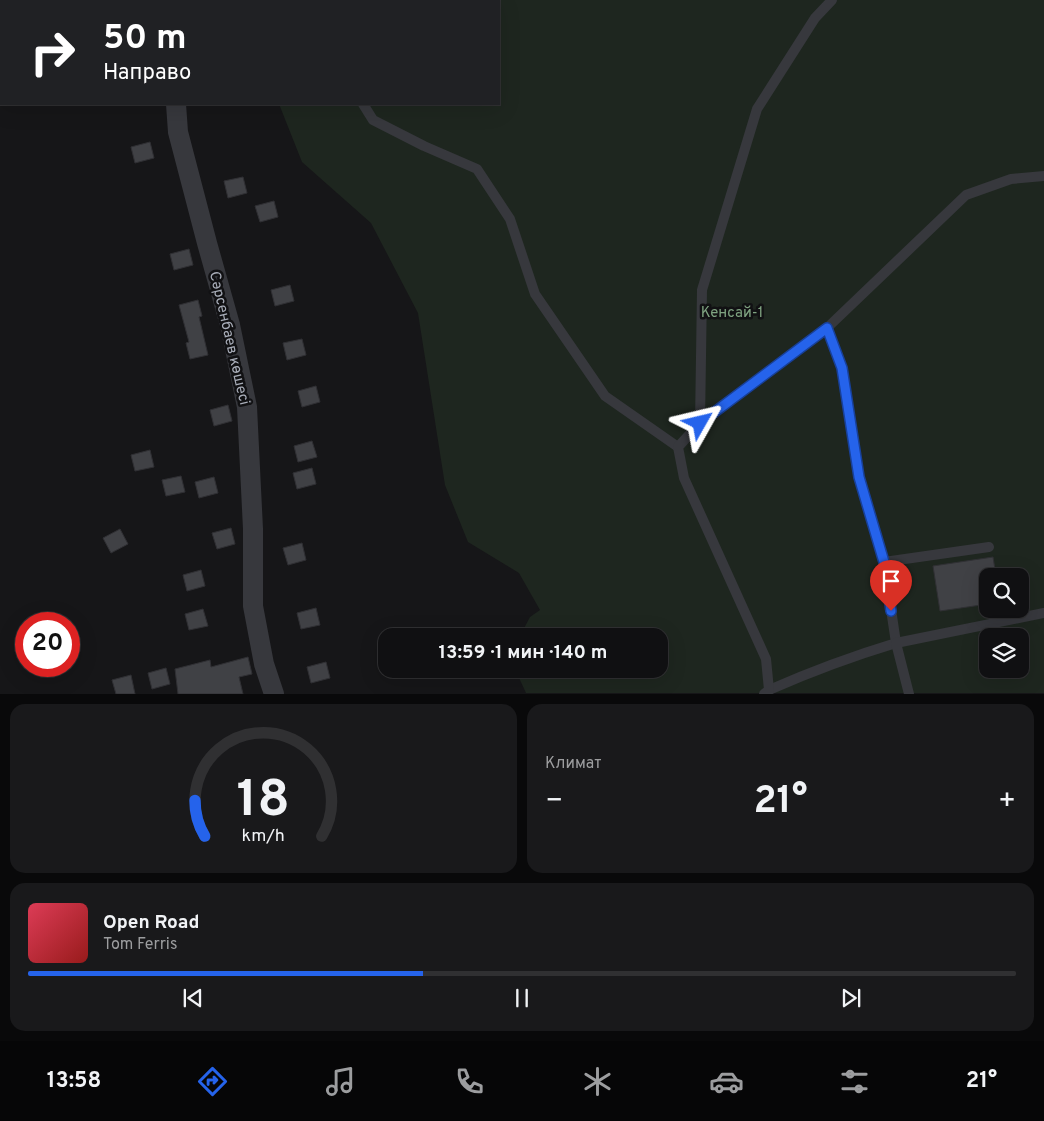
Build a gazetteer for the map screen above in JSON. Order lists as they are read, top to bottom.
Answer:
{
  "streets": {
    "street": ["Сәрсенбаев көшесі"]
  },
  "parks": ["Кенсай-1"],
  "page": {
    "turn": ["50 m", "Направо"],
    "limit": "20",
    "trip": "13:59 · 1 мин · 140 m",
    "tile": "Климат",
    "heat": ["−", "21°", "+"],
    "song": ["Open Road", "Tom Ferris"],
    "tabs": ["13:58", "21°"],
    "gauge": ["18", "km/h"]
  }
}
